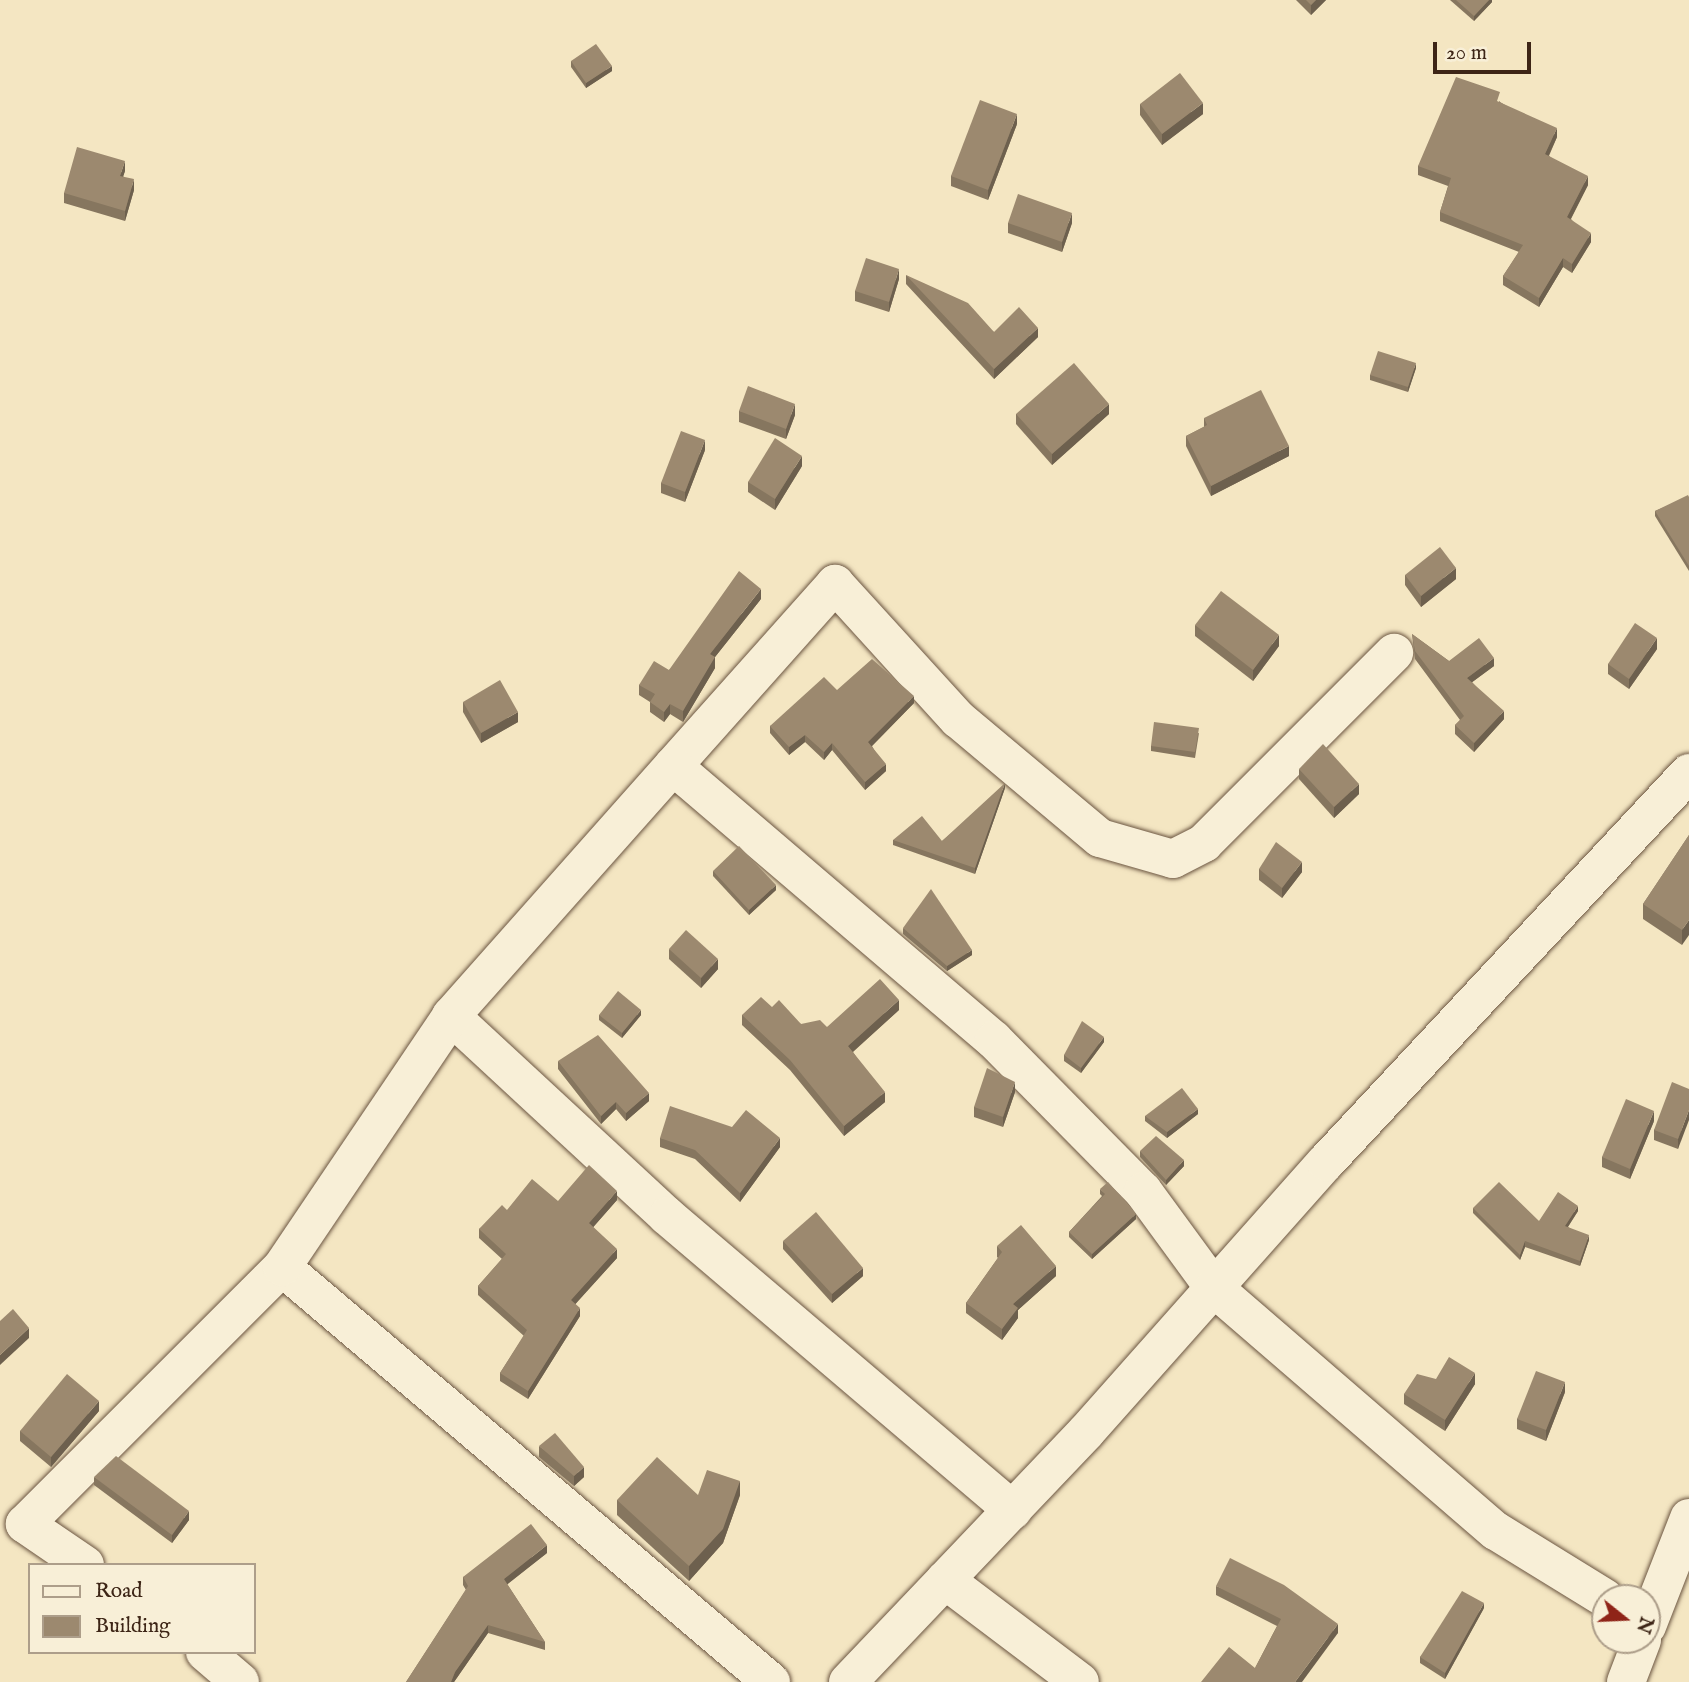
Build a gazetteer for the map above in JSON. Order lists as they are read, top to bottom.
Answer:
{
  "legend": ["Road", "Building"],
  "scale_bar": "20 m",
  "north": "right"
}
